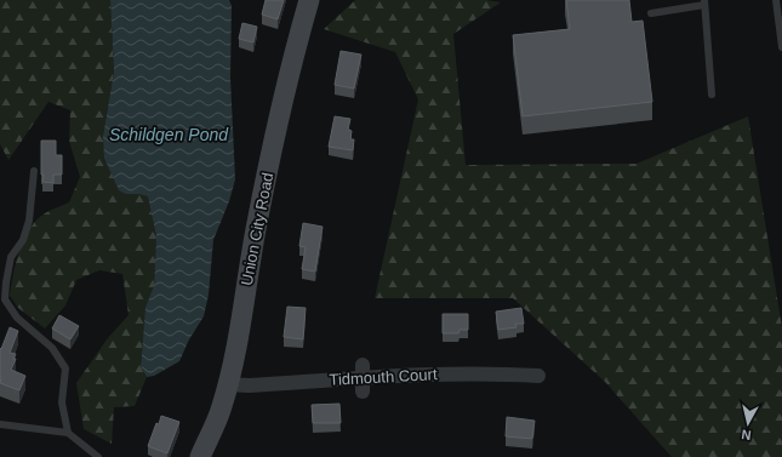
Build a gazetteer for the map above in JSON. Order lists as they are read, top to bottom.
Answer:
{
  "streets": {
    "main road": ["Union City Road"],
    "street": ["Tidmouth Court"]
  },
  "crossings": [
    ["Union City Road", "Tidmouth Court"]
  ],
  "water": ["Schildgen Pond"],
  "north": "bottom"
}
